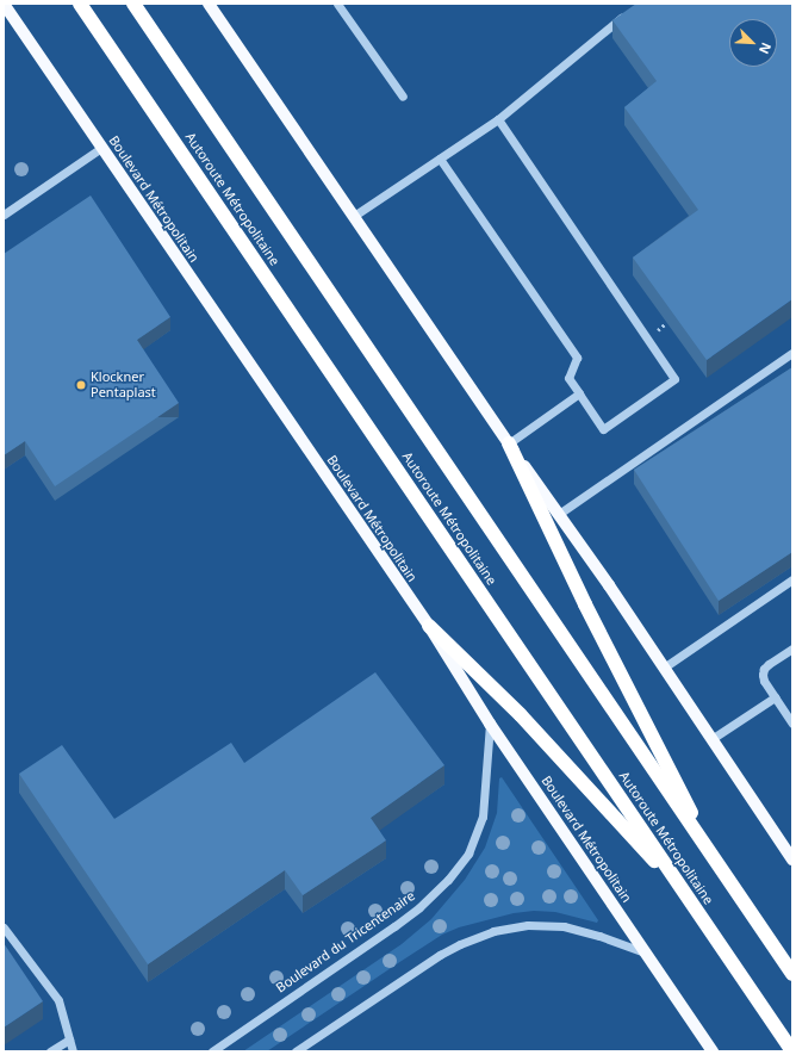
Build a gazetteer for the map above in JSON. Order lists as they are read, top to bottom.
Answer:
{
  "streets": {
    "highway": ["Autoroute Métropolitaine"],
    "main road": ["Boulevard Métropolitain"],
    "street": ["Boulevard du Tricentenaire"]
  },
  "crossings": [
    ["Boulevard Métropolitain", "Boulevard du Tricentenaire"]
  ],
  "places": ["Klockner Pentaplast"],
  "north": "bottom right"
}
